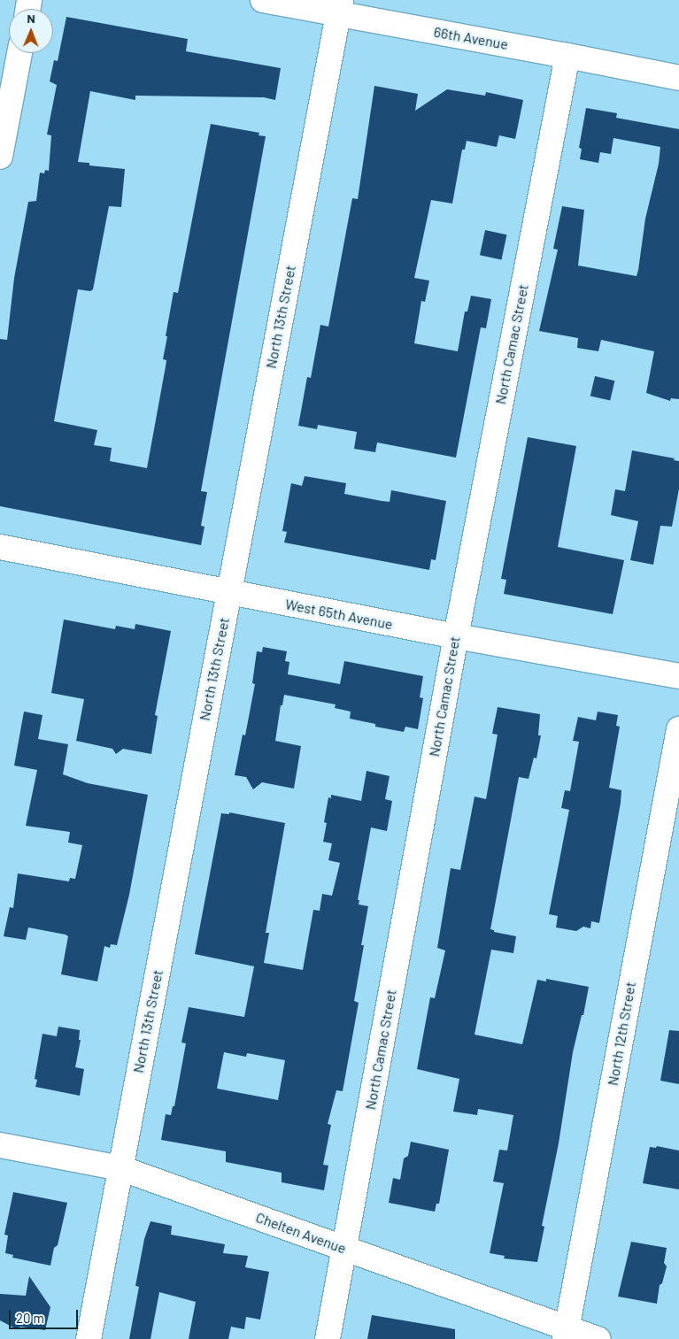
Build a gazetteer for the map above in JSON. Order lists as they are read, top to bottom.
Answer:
{
  "streets": {
    "street": [
      "66th Avenue",
      "North 13th Street",
      "North Camac Street",
      "West 65th Avenue",
      "North 12th Street",
      "Chelten Avenue"
    ]
  },
  "crossings": [
    ["66th Avenue", "North 13th Street"],
    ["66th Avenue", "North Camac Street"],
    ["North 13th Street", "West 65th Avenue"],
    ["North 13th Street", "Chelten Avenue"],
    ["North Camac Street", "West 65th Avenue"],
    ["North Camac Street", "Chelten Avenue"],
    ["North 12th Street", "Chelten Avenue"]
  ],
  "scale_bar": "20 m",
  "north": "top"
}
